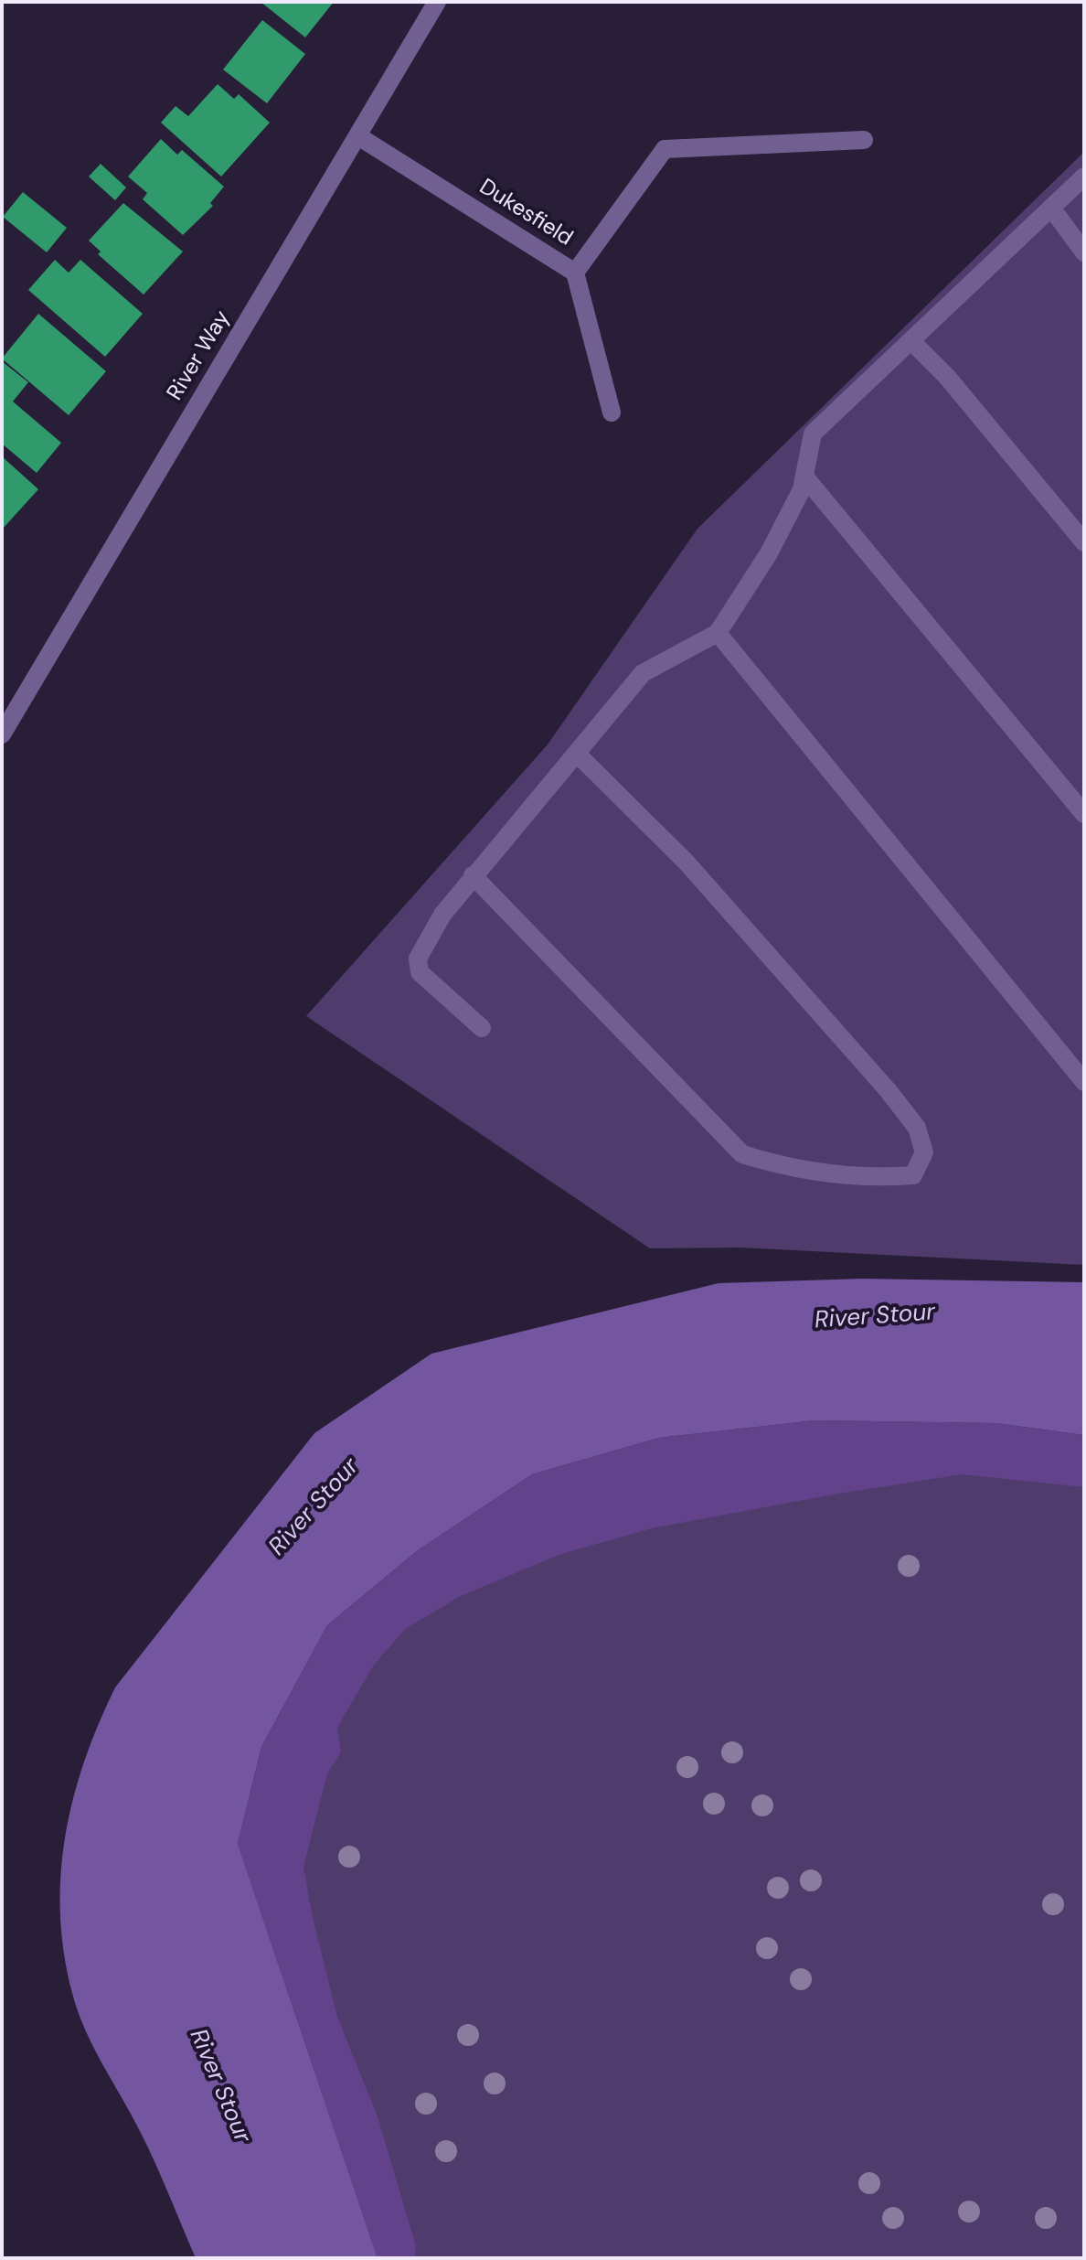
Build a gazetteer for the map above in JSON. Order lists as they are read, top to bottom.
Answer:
{
  "streets": {
    "street": ["Dukesfield", "River Way"]
  },
  "crossings": [
    ["Dukesfield", "River Way"]
  ],
  "water": ["River Stour"]
}
